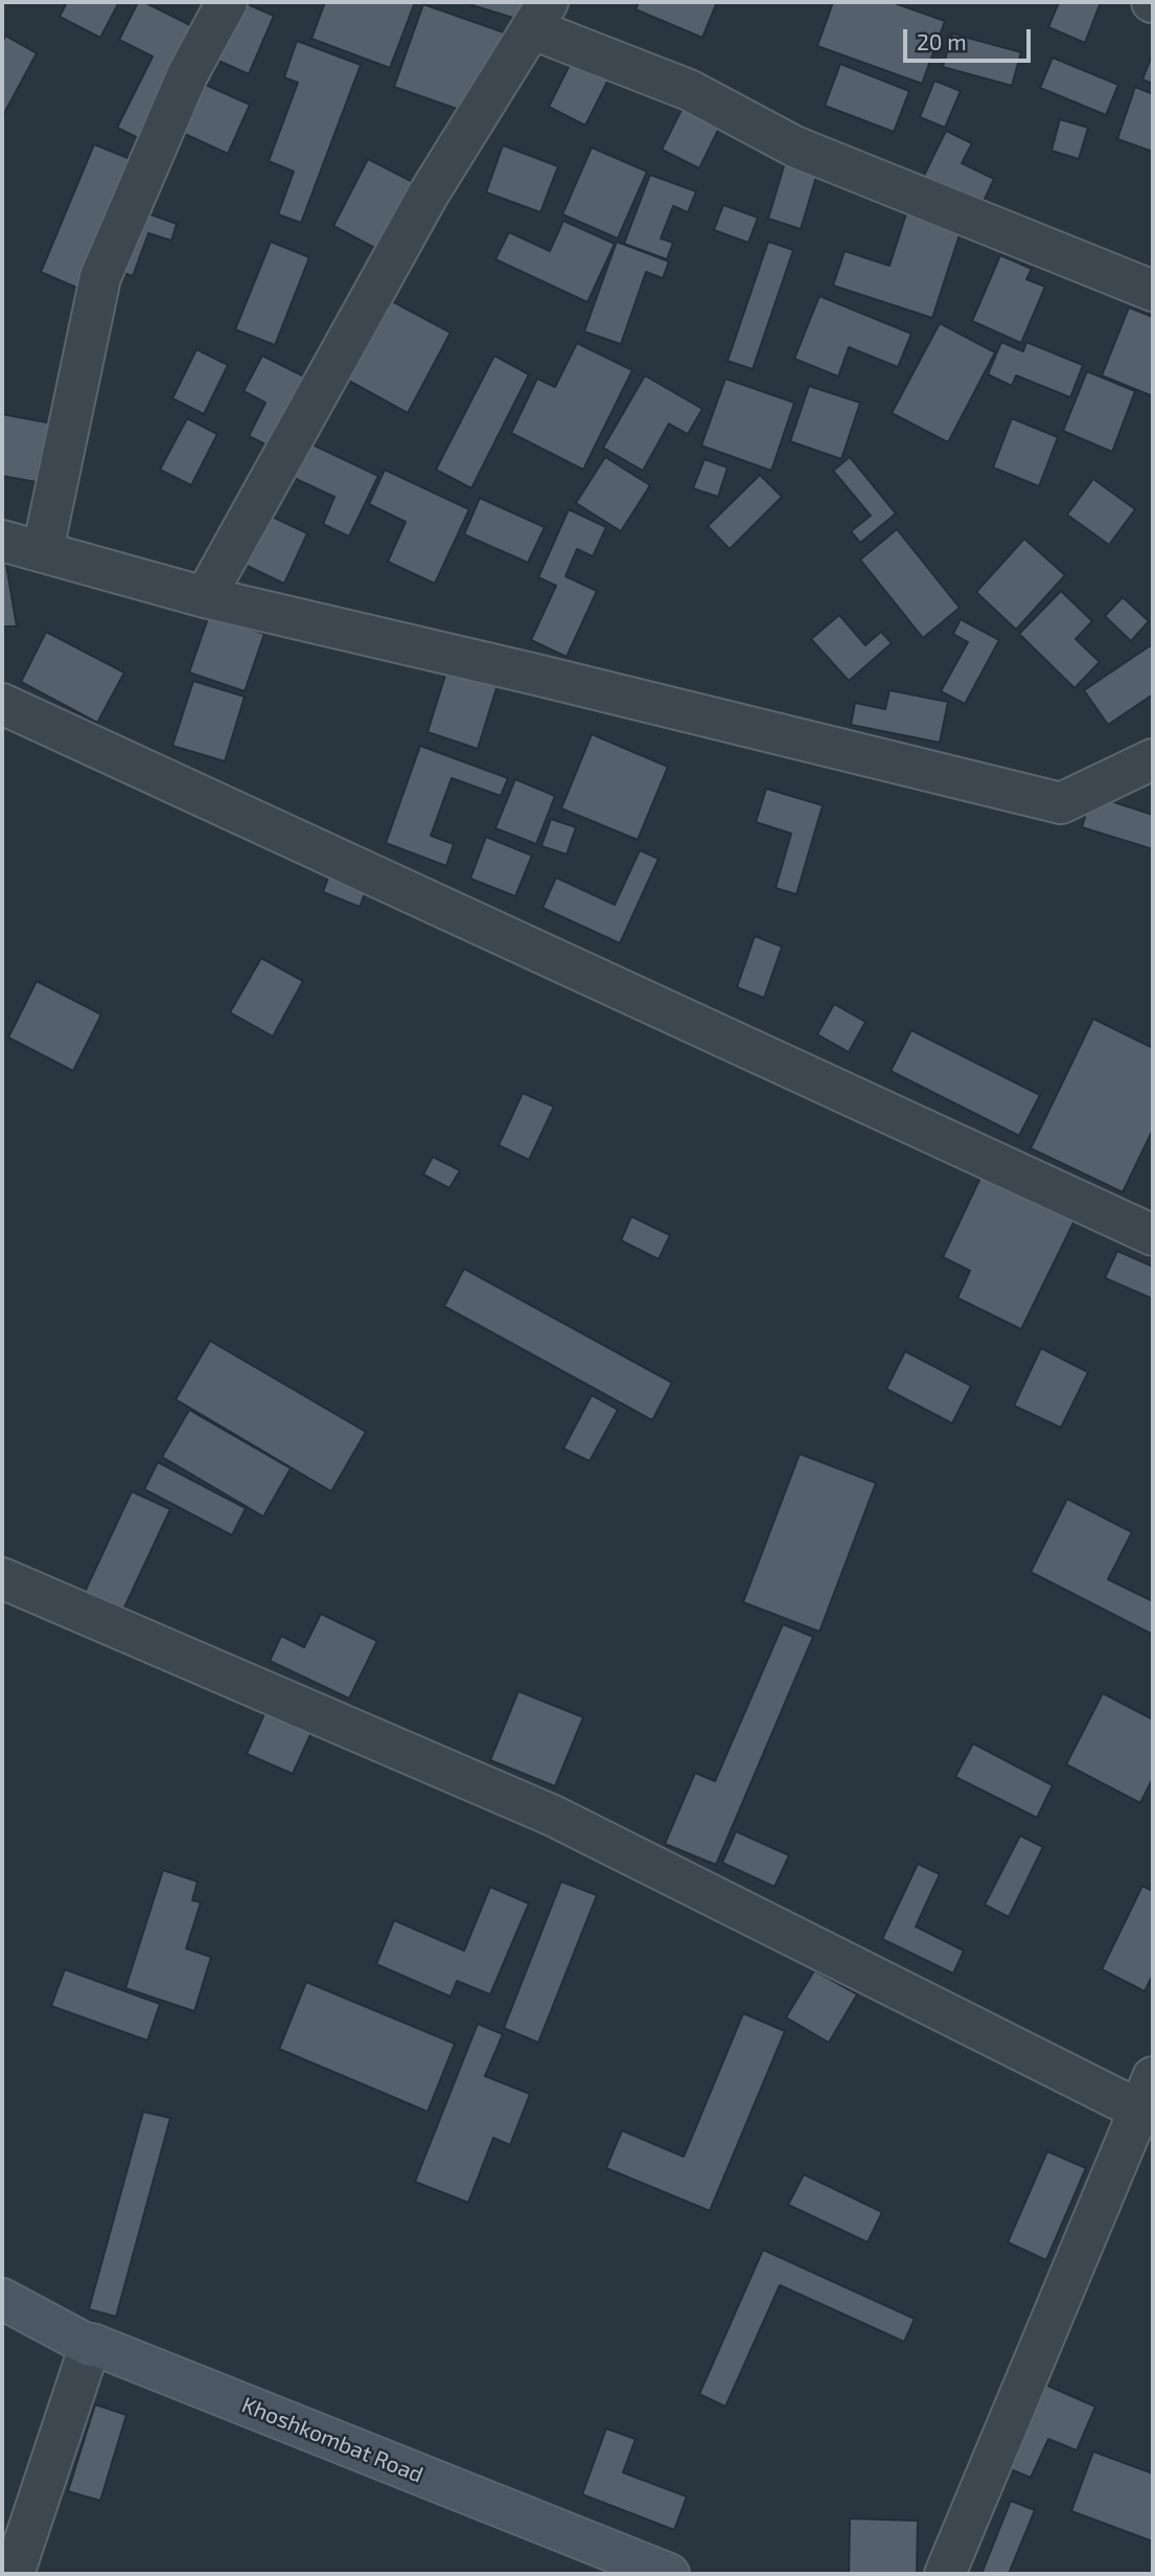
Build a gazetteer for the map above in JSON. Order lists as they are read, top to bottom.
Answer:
{
  "streets": {
    "street": ["Khoshkombat Road"]
  },
  "scale_bar": "20 m"
}
